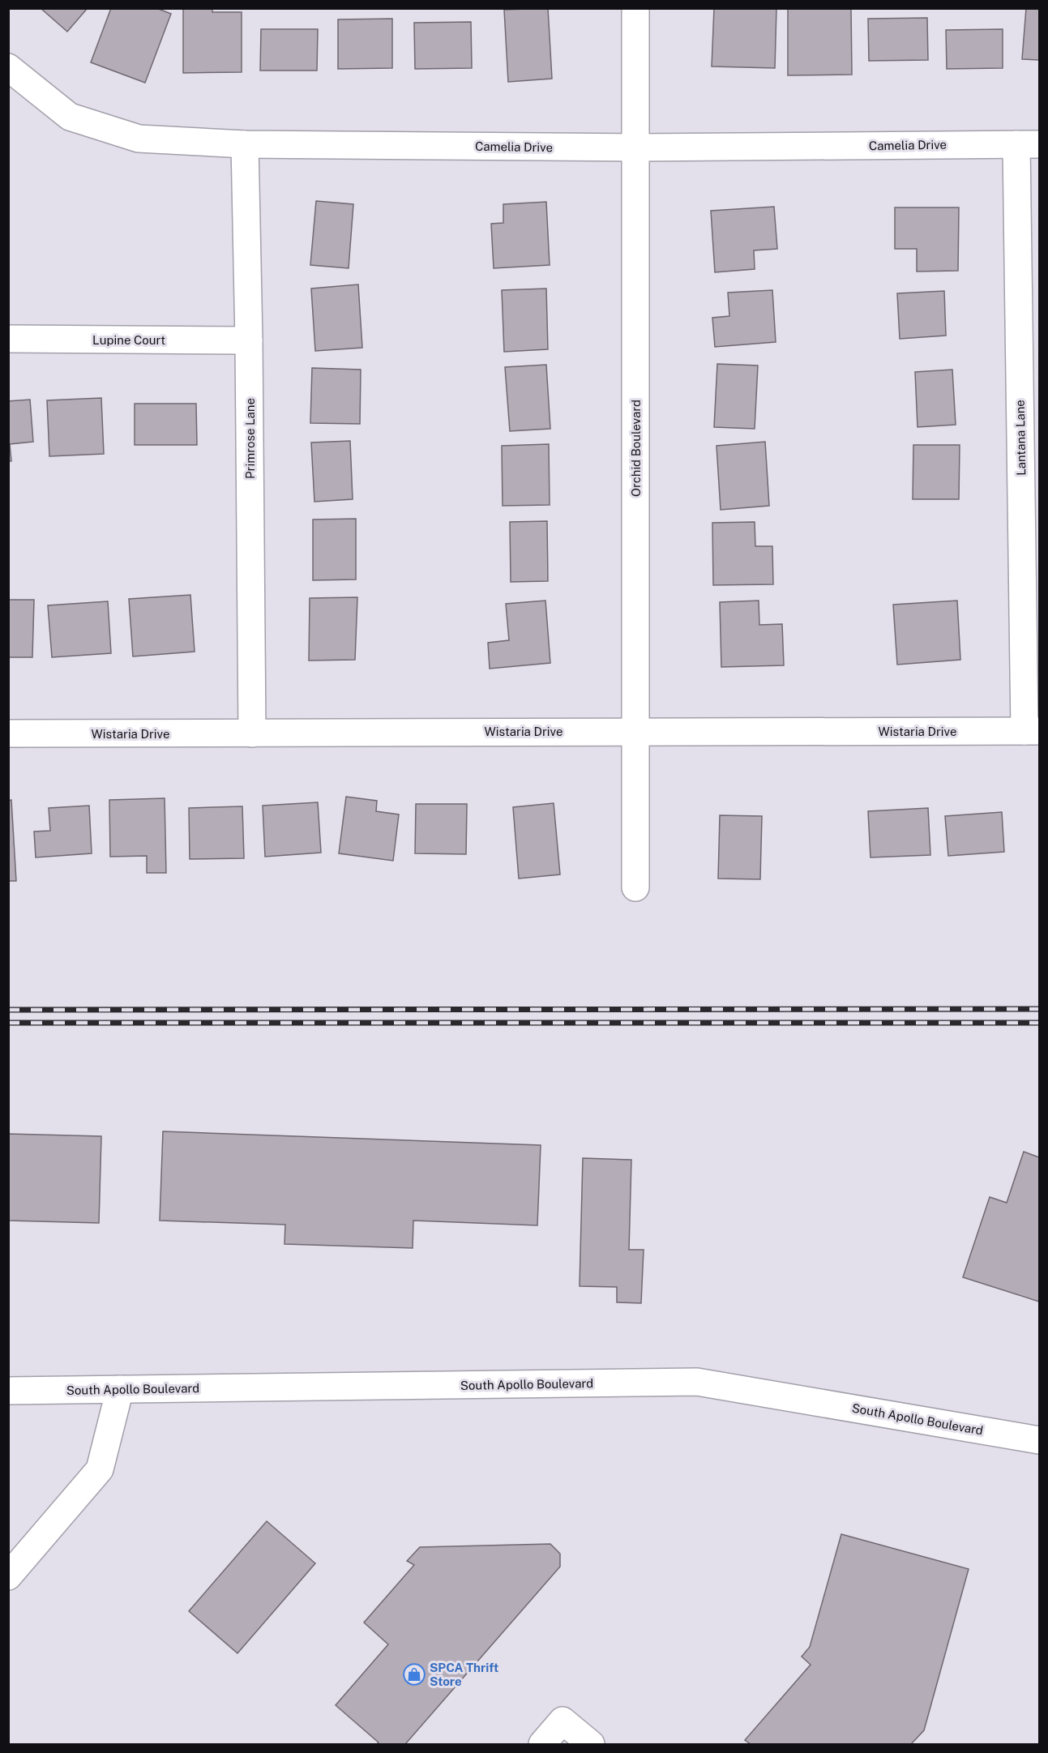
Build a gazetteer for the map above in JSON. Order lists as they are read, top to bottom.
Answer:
{
  "streets": {
    "street": [
      "Camelia Drive",
      "Lupine Court",
      "Lantana Lane",
      "Primrose Lane",
      "Orchid Boulevard",
      "Wistaria Drive",
      "South Apollo Boulevard"
    ]
  },
  "crossings": [
    ["Camelia Drive", "Lantana Lane"],
    ["Camelia Drive", "Primrose Lane"],
    ["Camelia Drive", "Orchid Boulevard"],
    ["Lupine Court", "Primrose Lane"],
    ["Lantana Lane", "Wistaria Drive"],
    ["Primrose Lane", "Wistaria Drive"],
    ["Orchid Boulevard", "Wistaria Drive"]
  ],
  "places": {
    "shop": ["SPCA Thrift Store"]
  }
}
